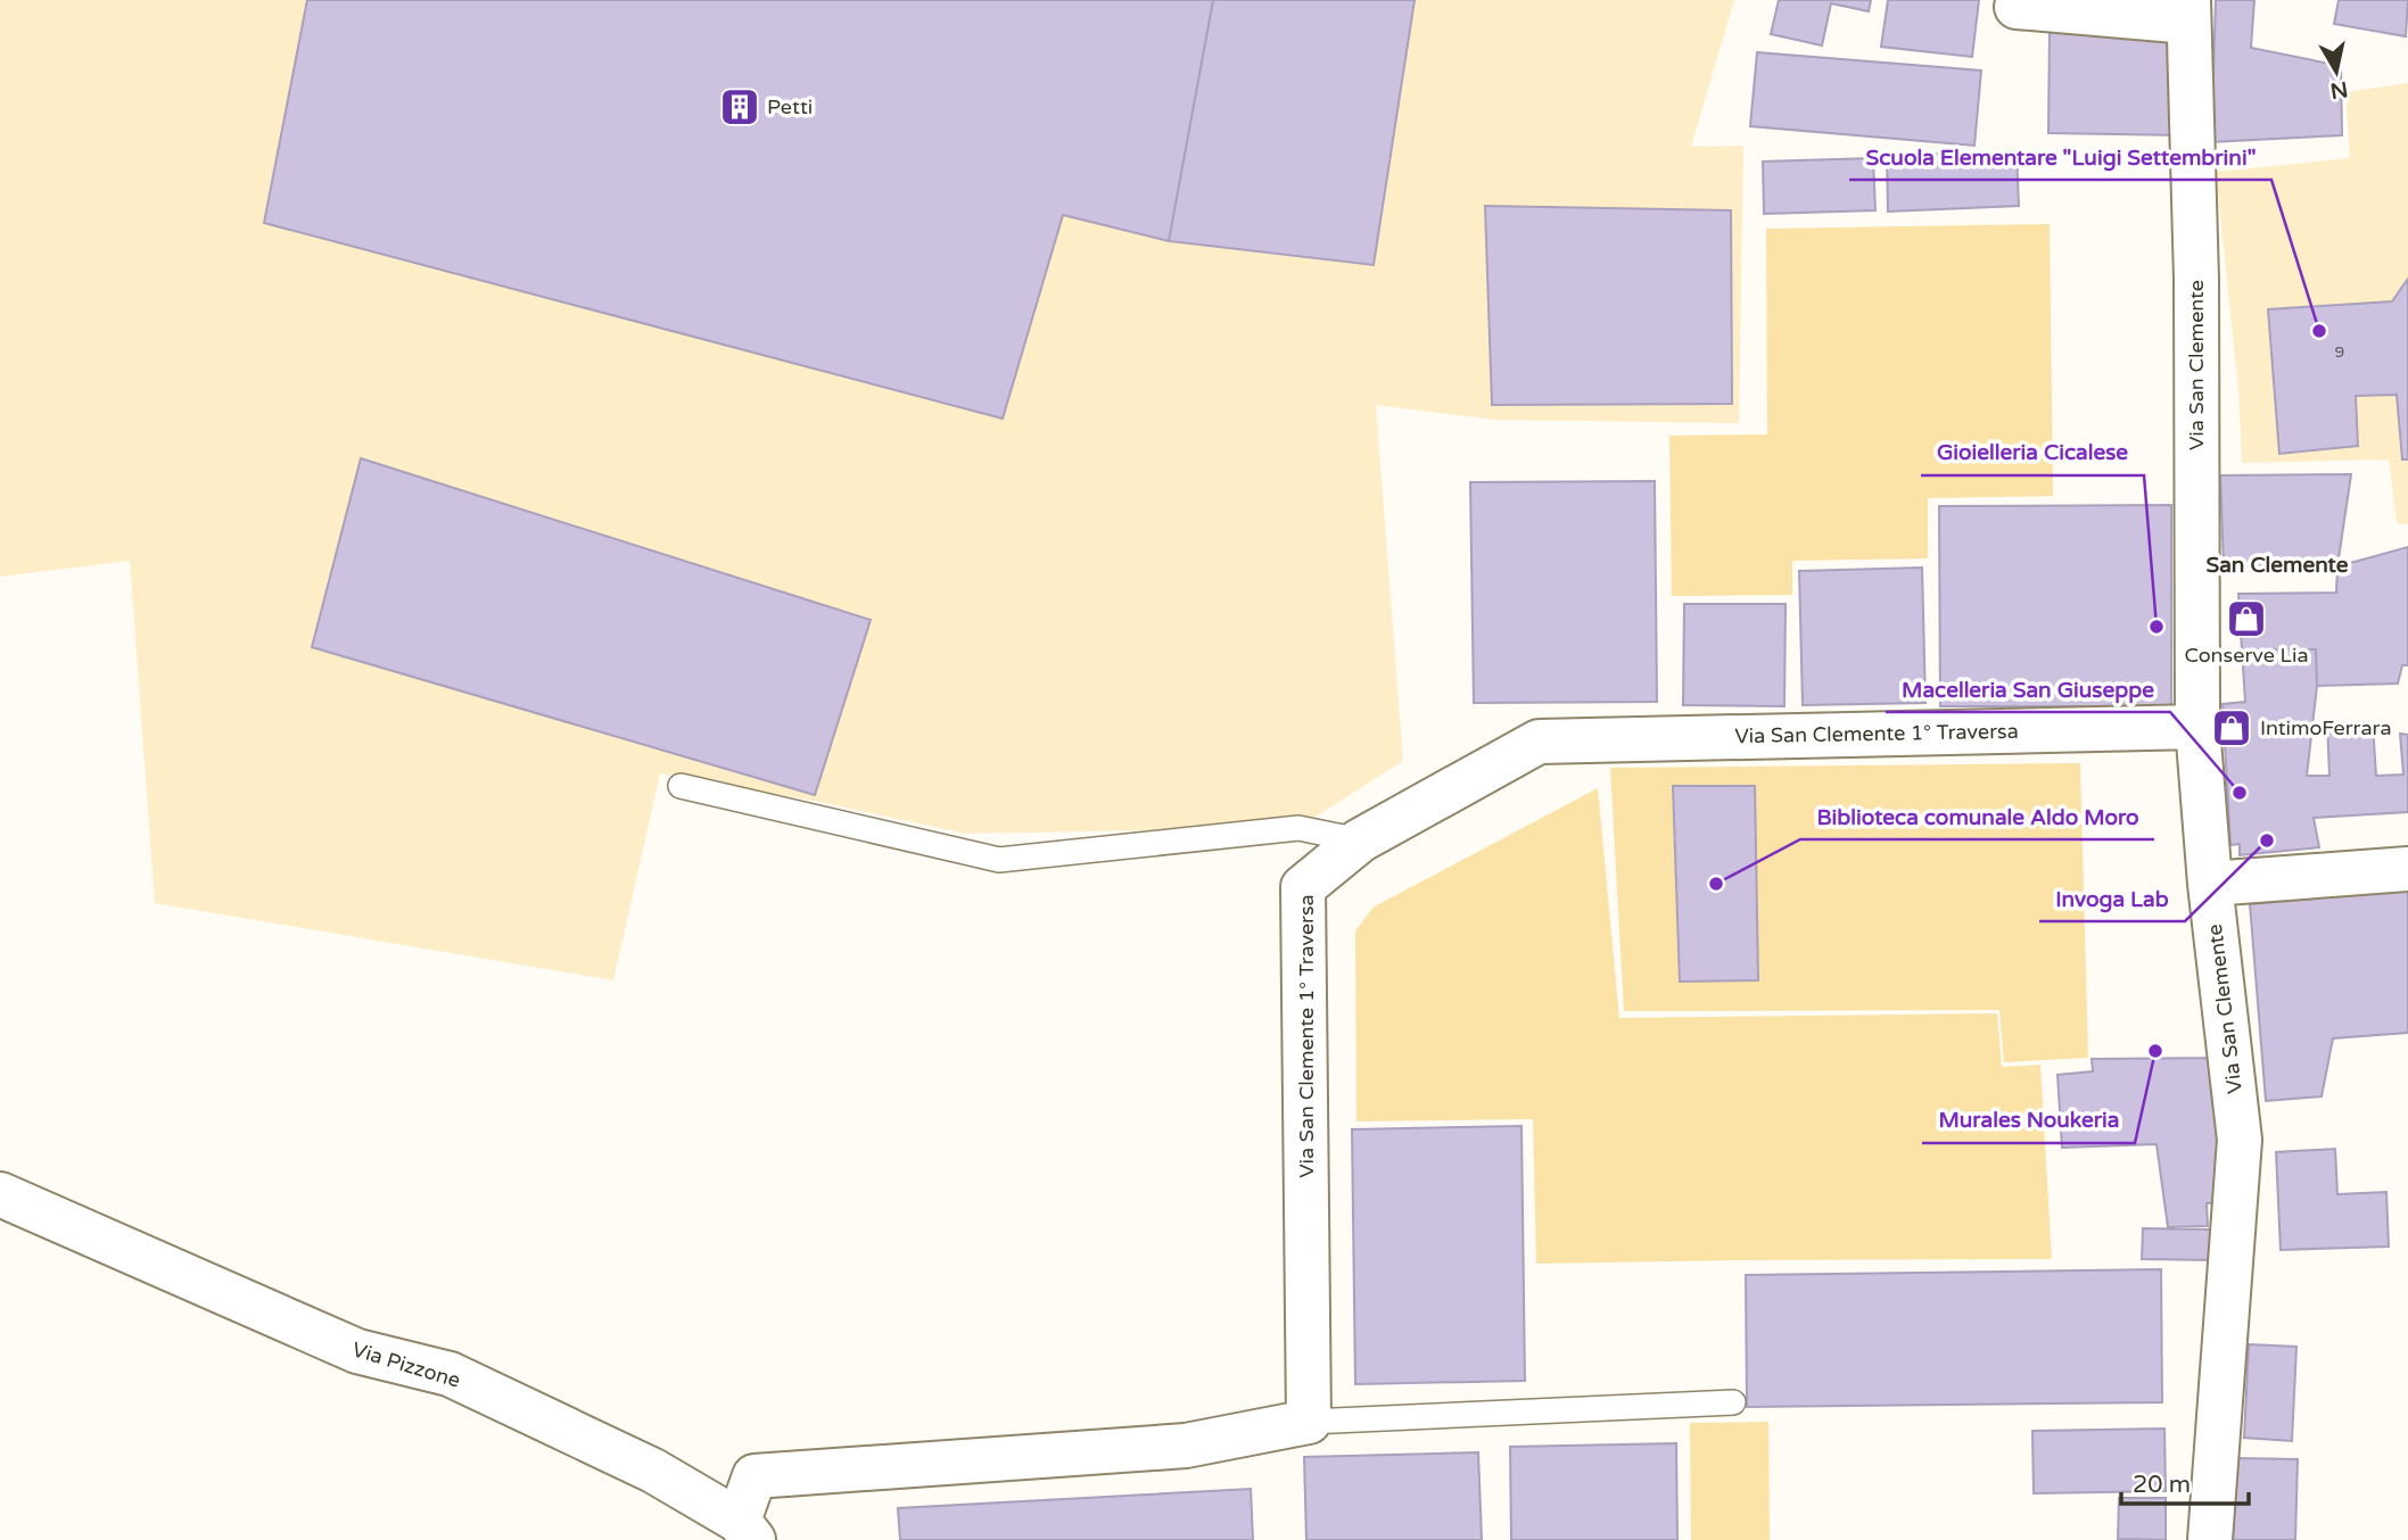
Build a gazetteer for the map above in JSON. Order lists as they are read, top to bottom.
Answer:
{
  "streets": {
    "street": ["Via San Clemente", "Via San Clemente 1° Traversa", "Via Pizzone"]
  },
  "crossings": [
    ["Via San Clemente", "Via San Clemente 1° Traversa"]
  ],
  "districts": ["San Clemente"],
  "places": {
    "building": ["Petti"],
    "other": [
      "Scuola Elementare \"Luigi Settembrini\"",
      "Gioielleria Cicalese",
      "Macelleria San Giuseppe",
      "Invoga Lab",
      "Biblioteca comunale Aldo Moro",
      "Murales Noukeria"
    ],
    "shop": ["Conserve Lia", "IntimoFerrara"]
  },
  "house_numbers": ["9"],
  "scale_bar": "20 m",
  "north": "bottom"
}
